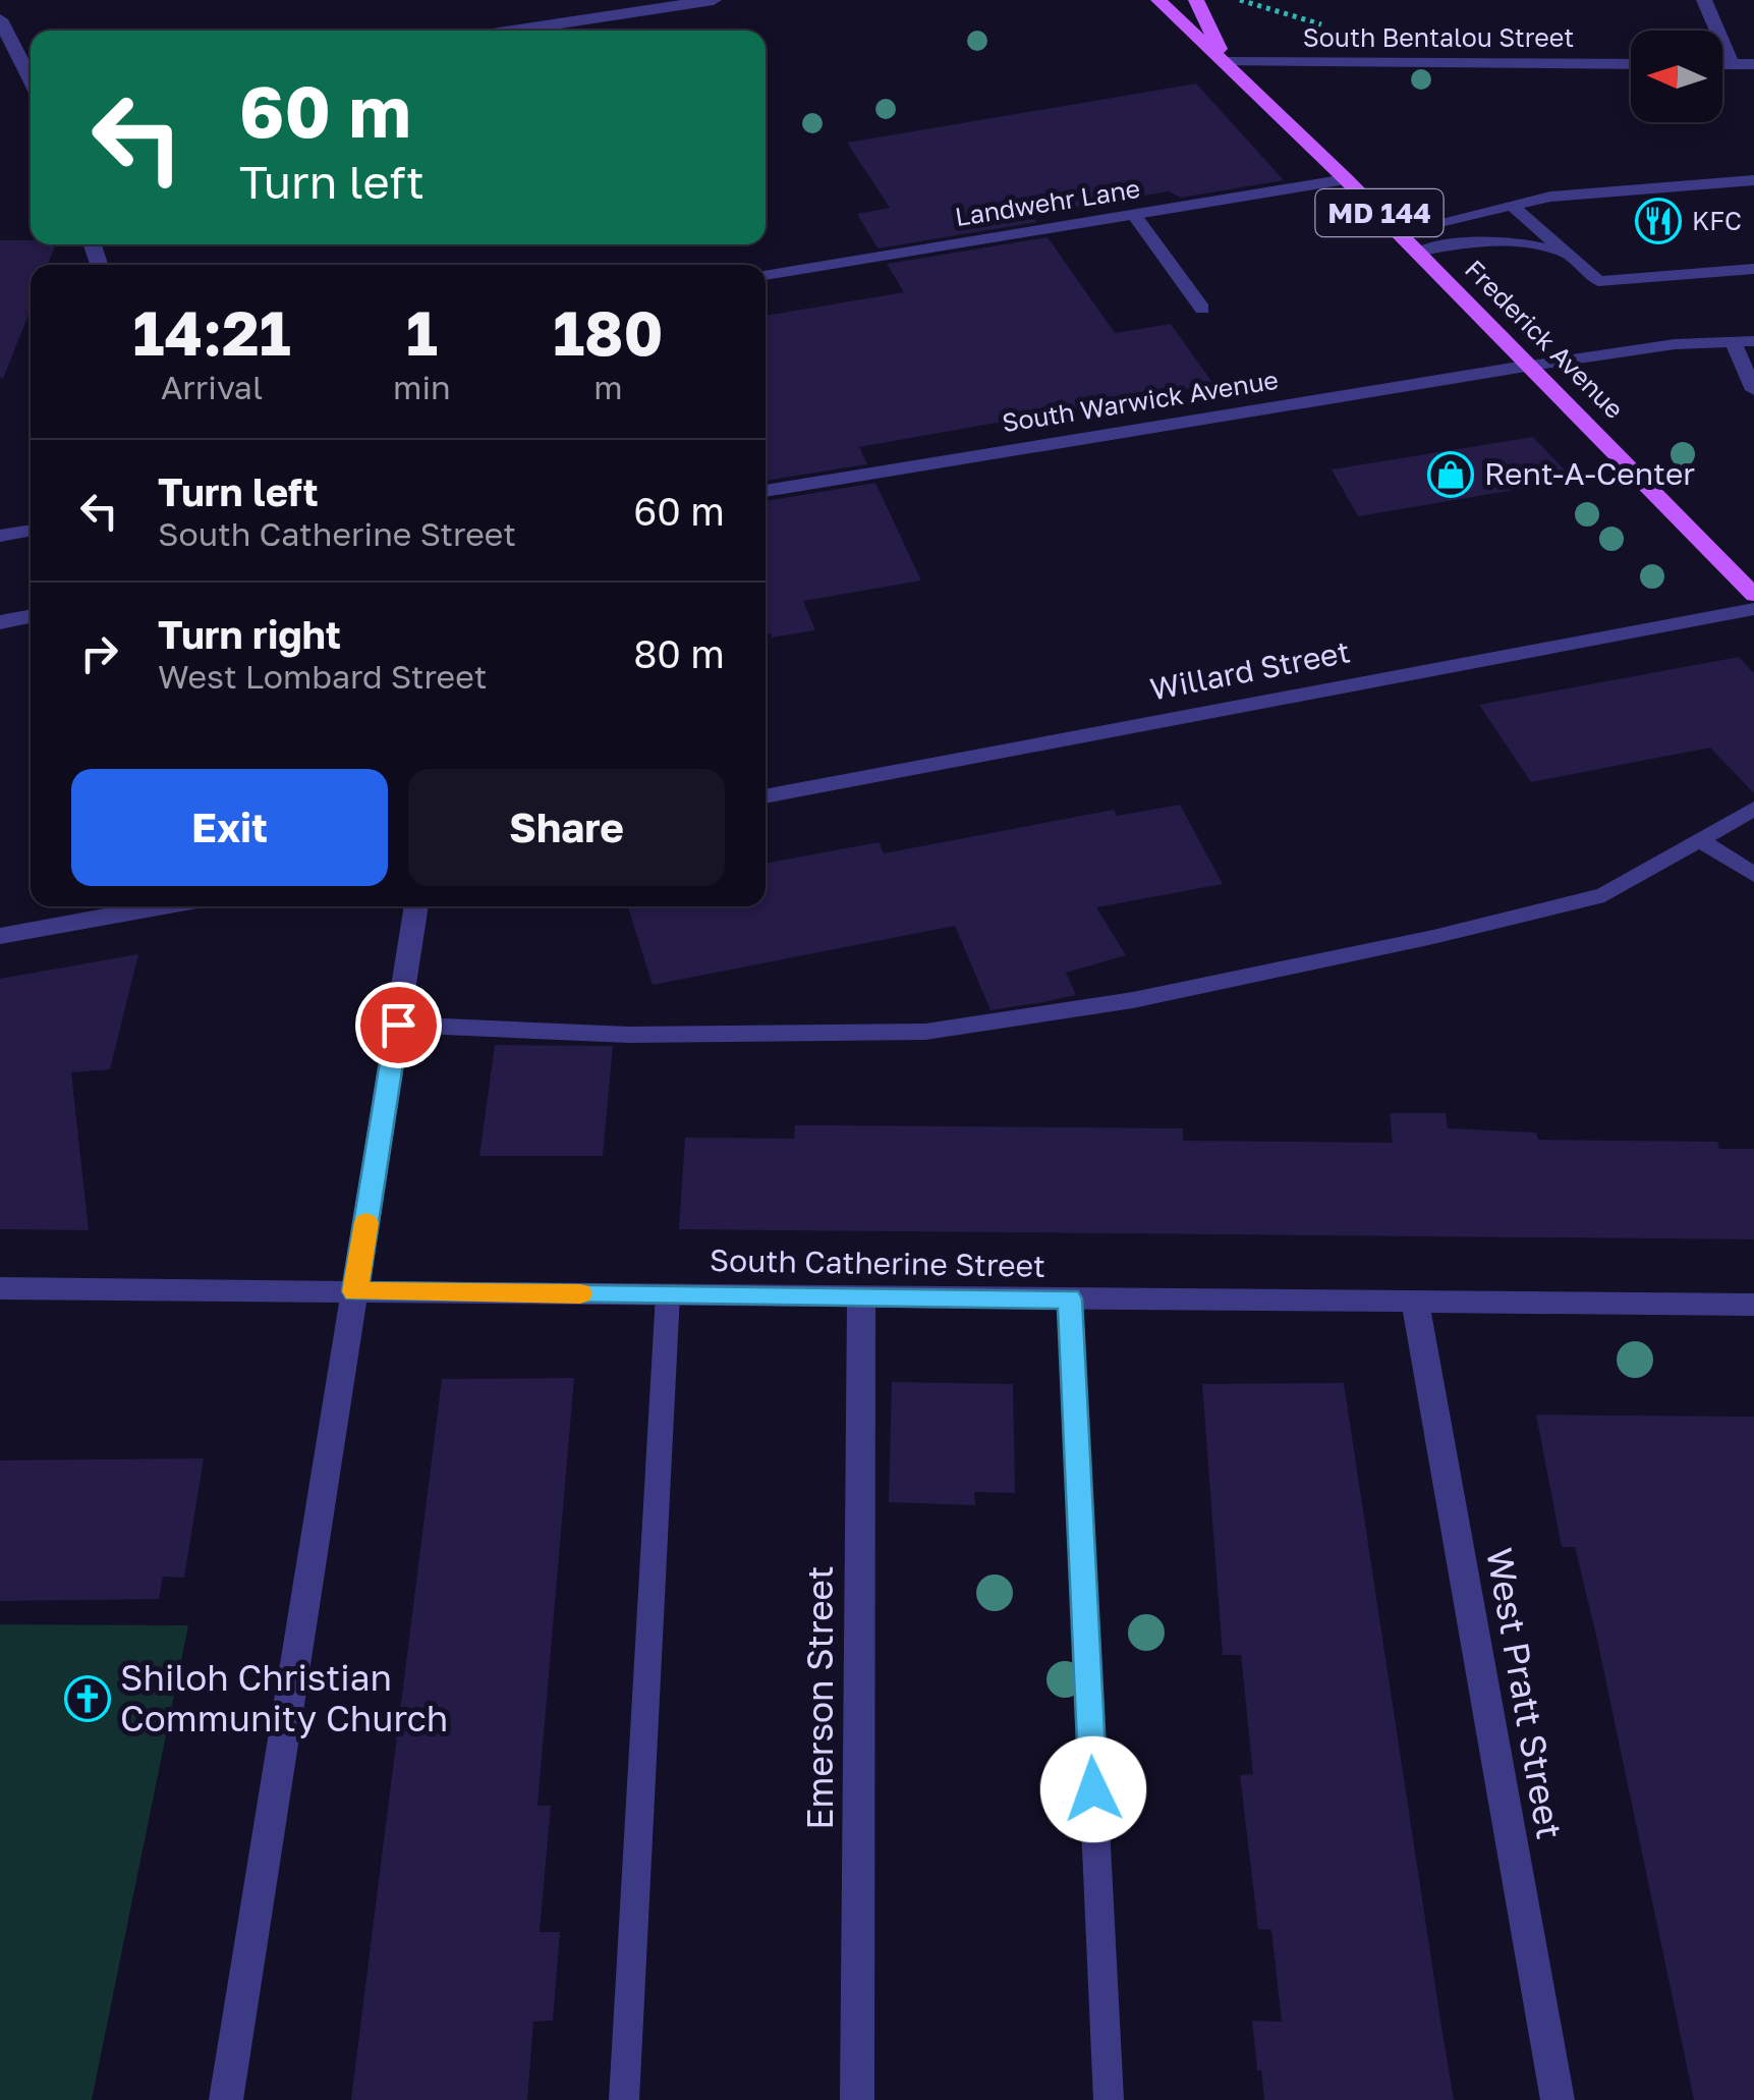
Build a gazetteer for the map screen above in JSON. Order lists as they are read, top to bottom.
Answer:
{
  "streets": {
    "main road": ["MD 144", "Frederick Avenue"],
    "street": [
      "South Bentalou Street",
      "Landwehr Lane",
      "South Warwick Avenue",
      "Willard Street",
      "South Catherine Street",
      "West Pratt Street",
      "Emerson Street"
    ]
  },
  "crossings": [
    ["South Bentalou Street", "MD 144"],
    ["South Bentalou Street", "Frederick Avenue"],
    ["Landwehr Lane", "Frederick Avenue"],
    ["MD 144", "Frederick Avenue"],
    ["Frederick Avenue", "South Warwick Avenue"],
    ["South Catherine Street", "West Pratt Street"],
    ["South Catherine Street", "Emerson Street"]
  ],
  "places": {
    "restaurant": ["KFC"],
    "shop": ["Rent-A-Center"],
    "church": ["Shiloh Christian Community Church"]
  },
  "north": "left",
  "page": {
    "turn": ["60 m", "Turn left"],
    "eta": [
      "14:21",
      "Arrival",
      "1",
      "min",
      "180",
      "m"
    ],
    "list": [
      {
        "name": "Turn left",
        "note": "South Catherine Street",
        "value": "60 m"
      },
      {
        "name": "Turn right",
        "note": "West Lombard Street",
        "value": "80 m"
      }
    ],
    "buttons": ["Exit", "Share"]
  }
}
